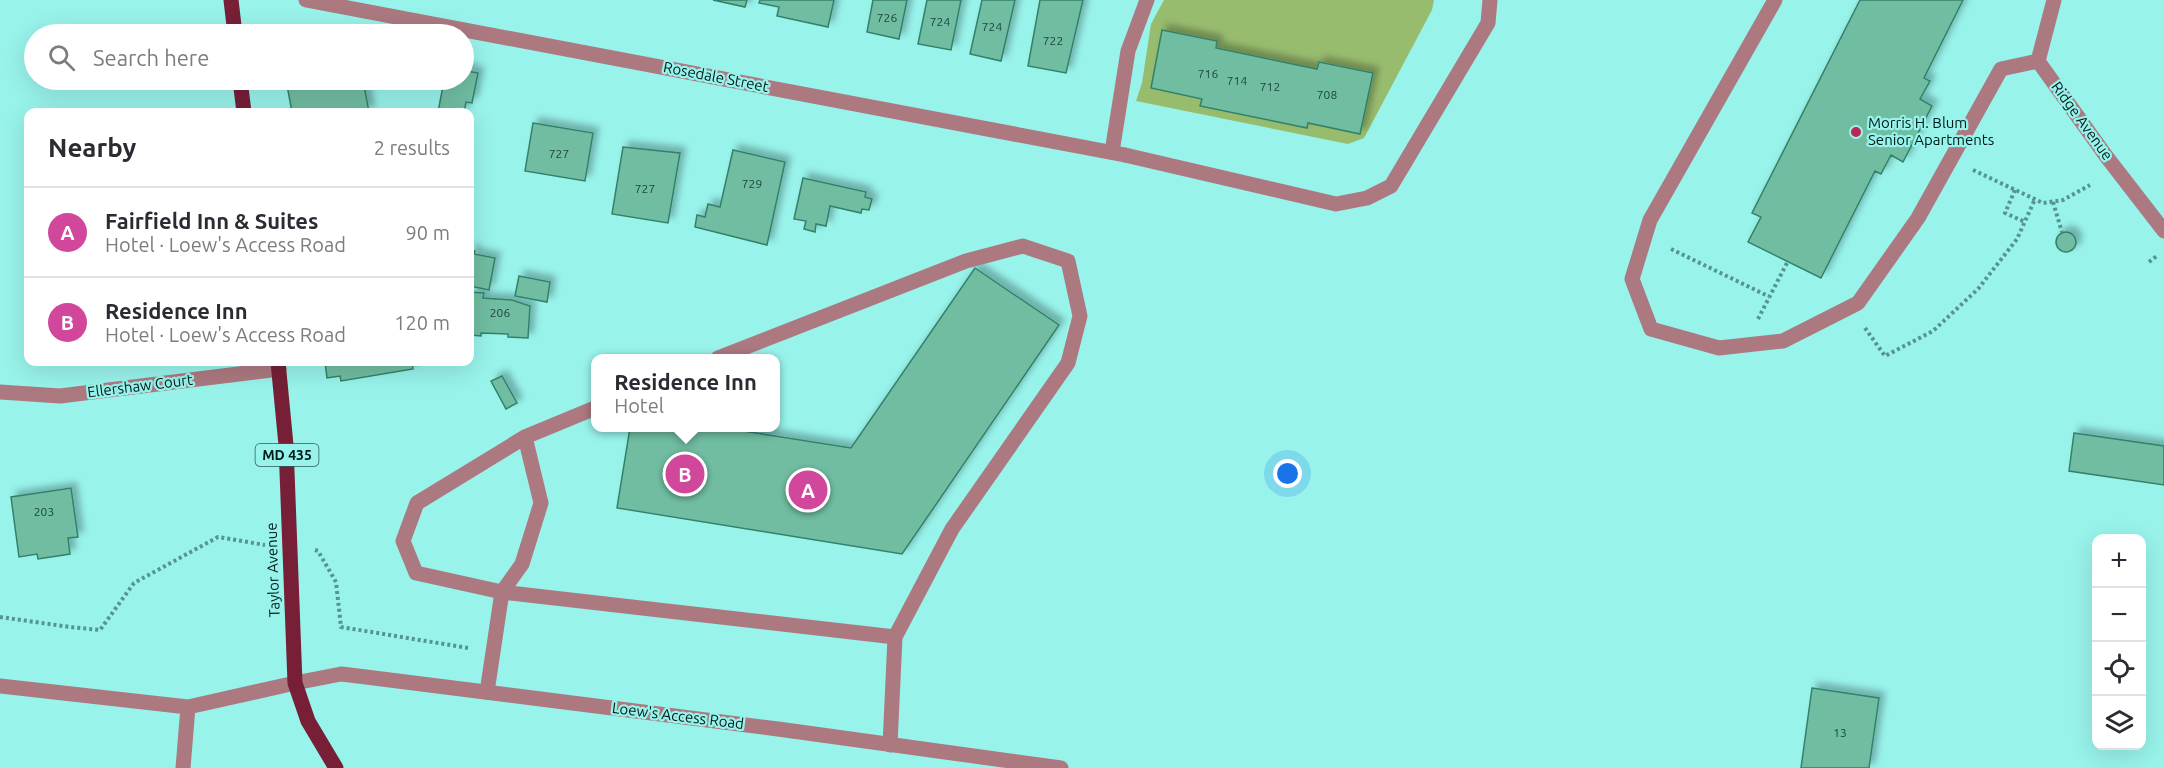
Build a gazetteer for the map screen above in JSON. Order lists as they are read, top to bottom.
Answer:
{
  "streets": {
    "main road": ["MD 435", "Taylor Avenue"],
    "street": [
      "Rosedale Street",
      "Ridge Avenue",
      "Ellershaw Court",
      "Loew's Access Road"
    ]
  },
  "crossings": [
    ["Taylor Avenue", "Loew's Access Road"]
  ],
  "places": ["Morris H. Blum Senior Apartments"],
  "house_numbers": [
    "726",
    "724",
    "724",
    "722",
    "716",
    "714",
    "712",
    "708",
    "727",
    "729",
    "727",
    "206",
    "203",
    "13"
  ],
  "page": {
    "search": "Search here",
    "heading": ["Nearby", "2 results"],
    "list": [
      {
        "mark": "A",
        "name": "Fairfield Inn & Suites",
        "note": "Hotel · Loew's Access Road",
        "value": "90 m"
      },
      {
        "mark": "B",
        "name": "Residence Inn",
        "note": "Hotel · Loew's Access Road",
        "value": "120 m"
      }
    ],
    "popup": ["Residence Inn", "Hotel"],
    "pins": ["B", "A"],
    "map_buttons": ["+", "−"]
  }
}
